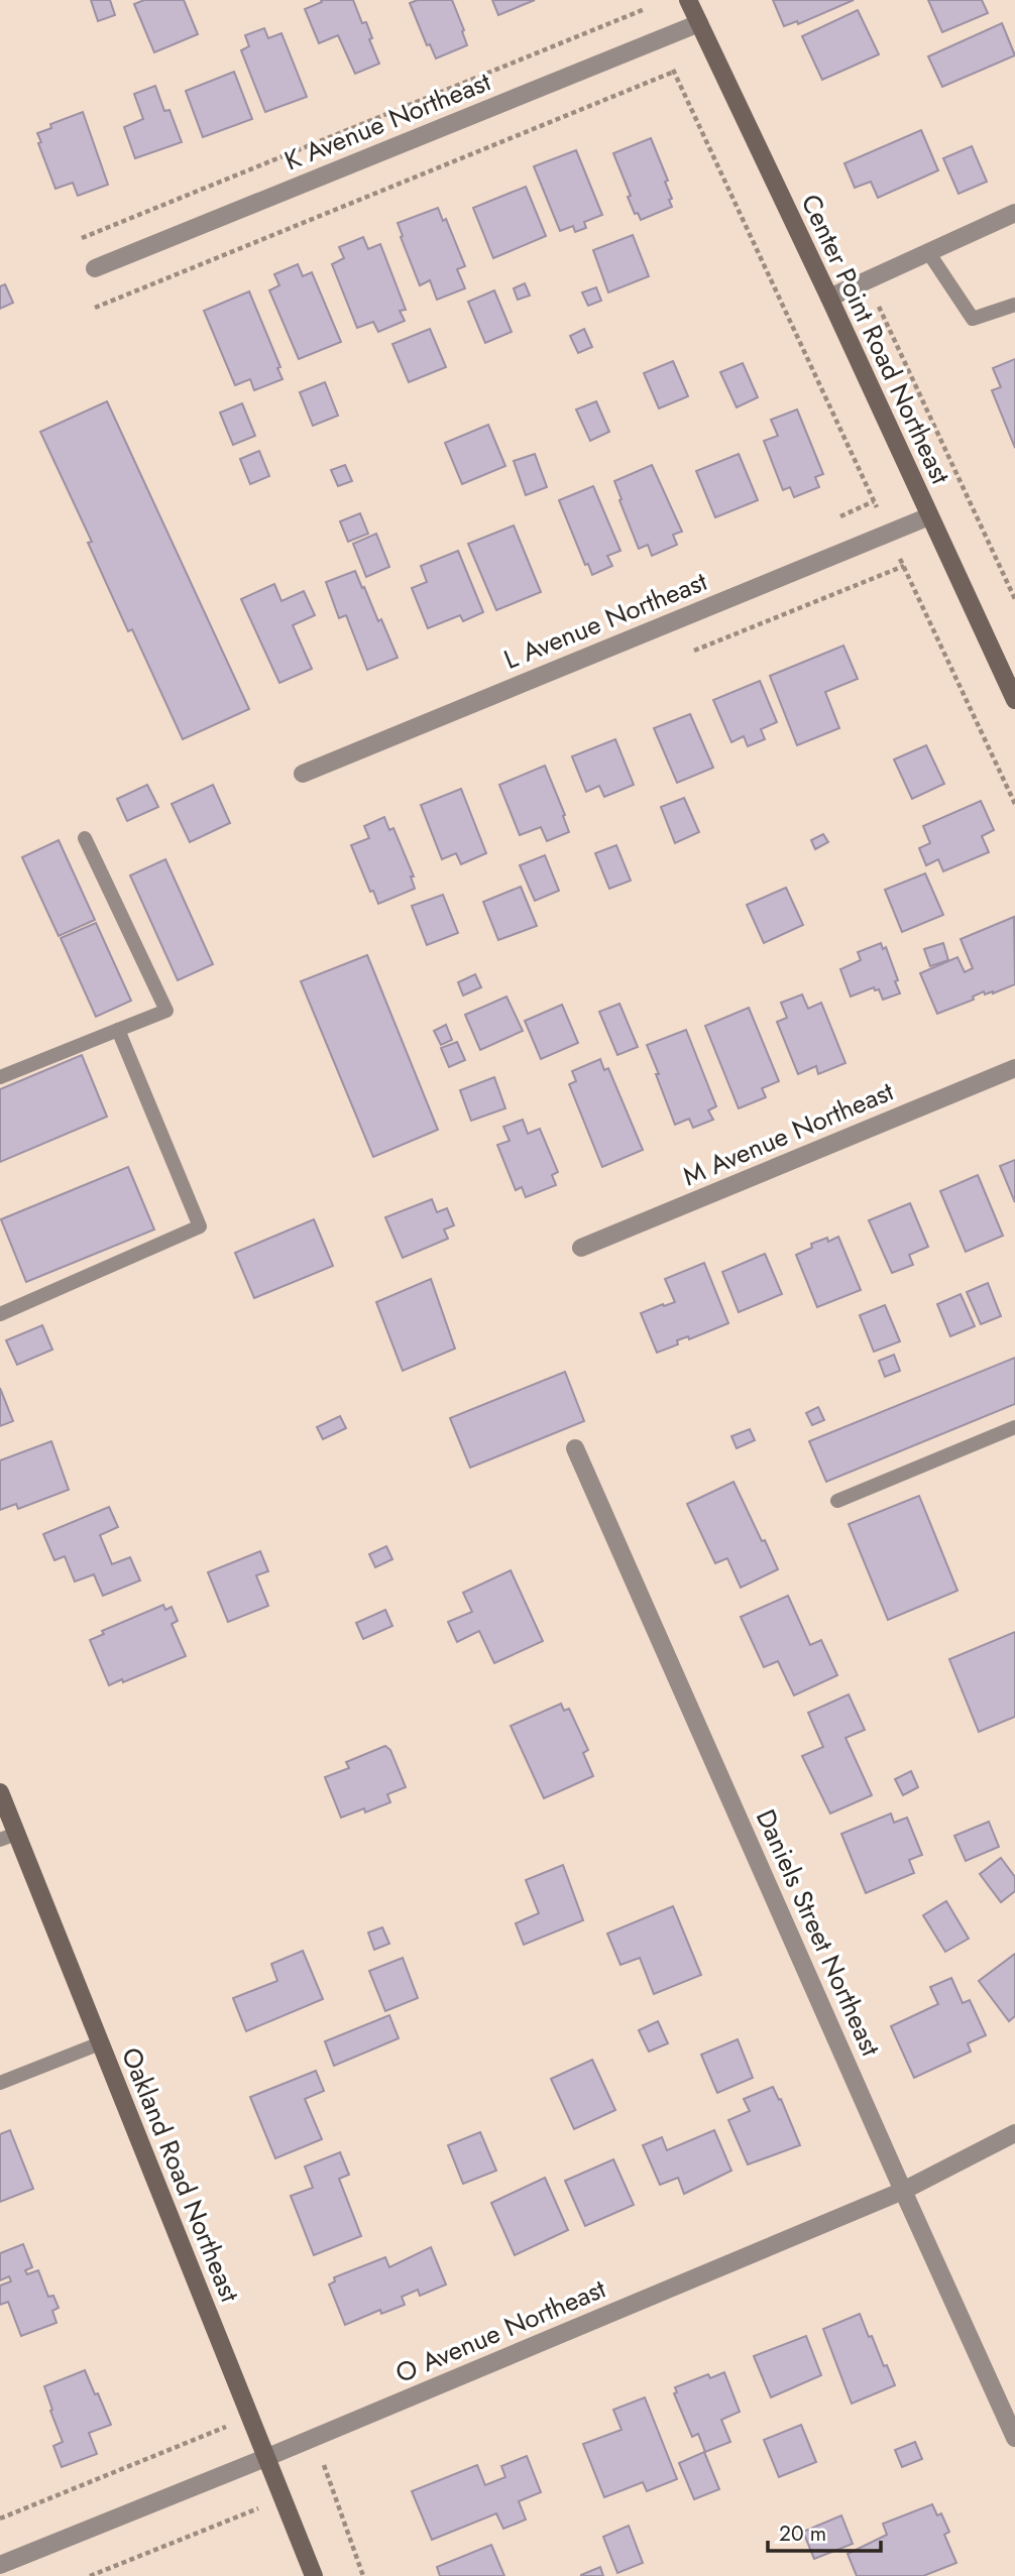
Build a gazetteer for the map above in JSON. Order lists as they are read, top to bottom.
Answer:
{
  "streets": {
    "main road": ["Center Point Road Northeast", "Oakland Road Northeast"],
    "street": [
      "K Avenue Northeast",
      "L Avenue Northeast",
      "M Avenue Northeast",
      "Daniels Street Northeast",
      "O Avenue Northeast"
    ]
  },
  "crossings": [
    ["K Avenue Northeast", "Center Point Road Northeast"],
    ["Center Point Road Northeast", "L Avenue Northeast"],
    ["Daniels Street Northeast", "O Avenue Northeast"],
    ["Oakland Road Northeast", "O Avenue Northeast"]
  ],
  "scale_bar": "20 m"
}
